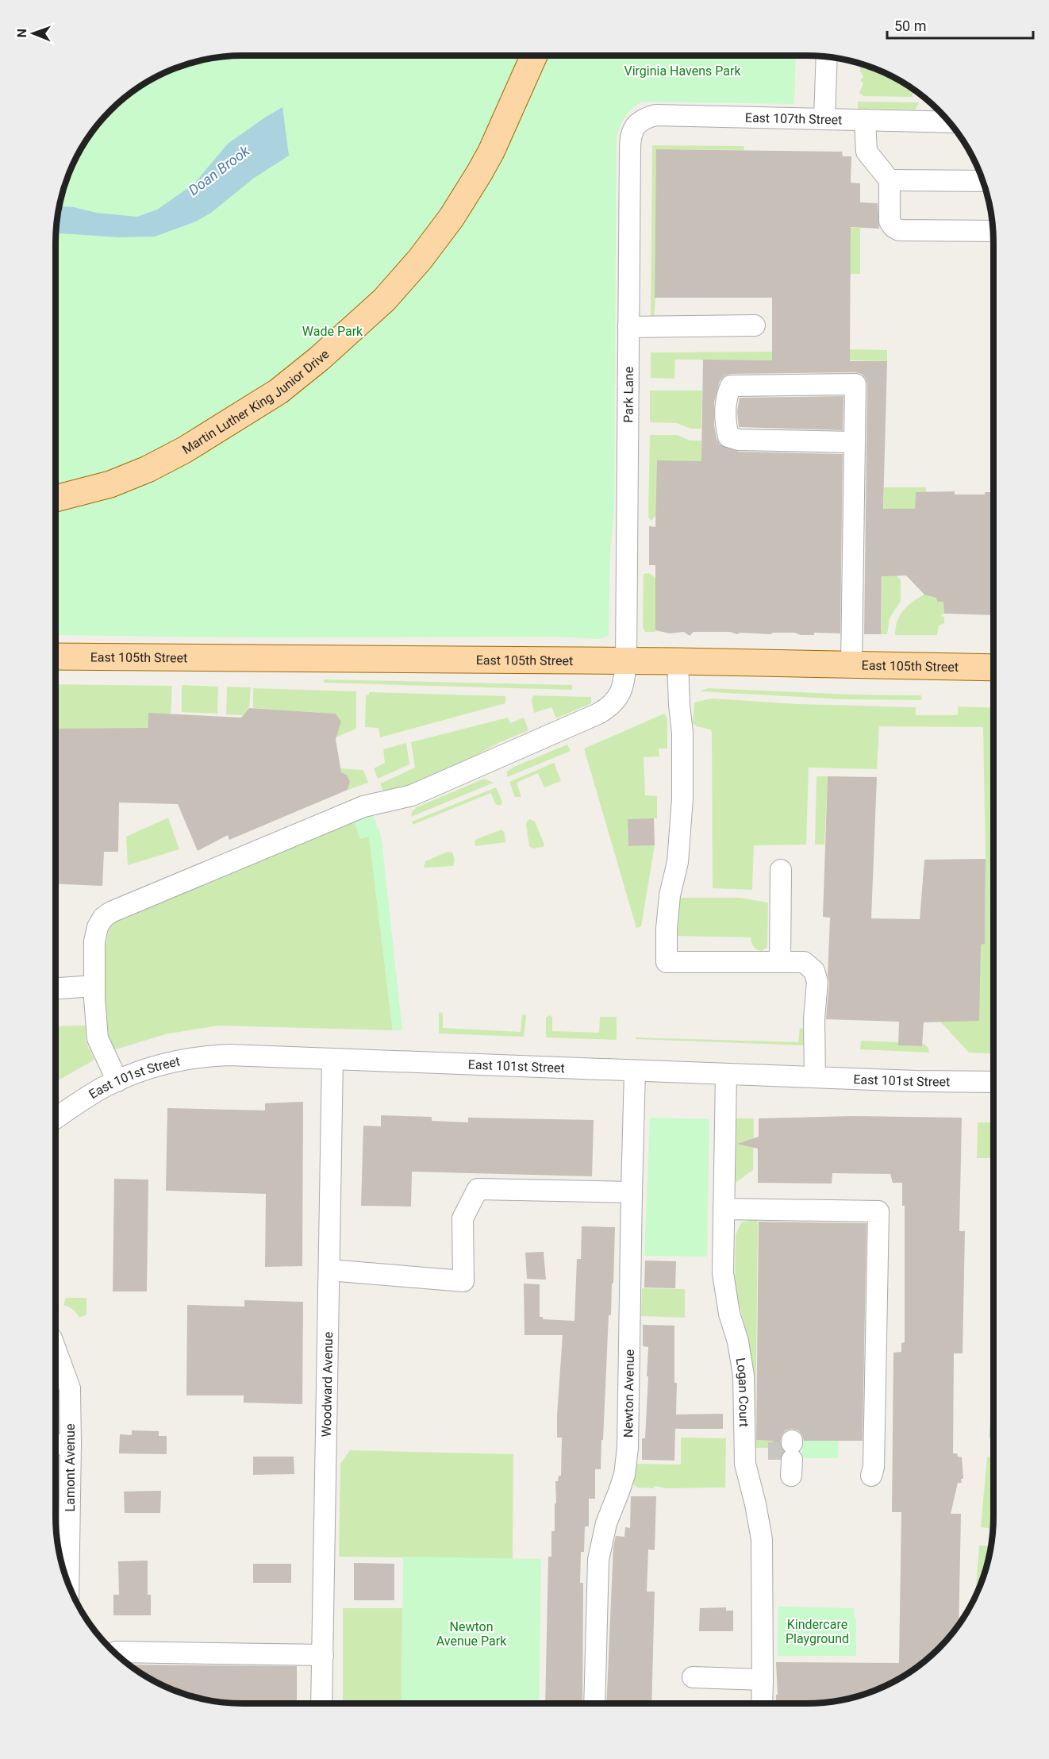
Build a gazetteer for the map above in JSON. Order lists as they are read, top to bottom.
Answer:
{
  "streets": {
    "main road": ["Martin Luther King Junior Drive", "East 105th Street"],
    "street": [
      "East 107th Street",
      "Park Lane",
      "East 101st Street",
      "Woodward Avenue",
      "Logan Court",
      "Newton Avenue",
      "Lamont Avenue"
    ]
  },
  "crossings": [
    ["East 107th Street", "Park Lane"],
    ["Park Lane", "East 105th Street"],
    ["Park Lane", "East 101st Street"],
    ["East 101st Street", "Woodward Avenue"],
    ["East 101st Street", "Logan Court"],
    ["East 101st Street", "Newton Avenue"]
  ],
  "water": ["Doan Brook"],
  "parks": [
    "Virginia Havens Park",
    "Wade Park",
    "Kindercare Playground",
    "Newton Avenue Park"
  ],
  "scale_bar": "50 m",
  "north": "left"
}
